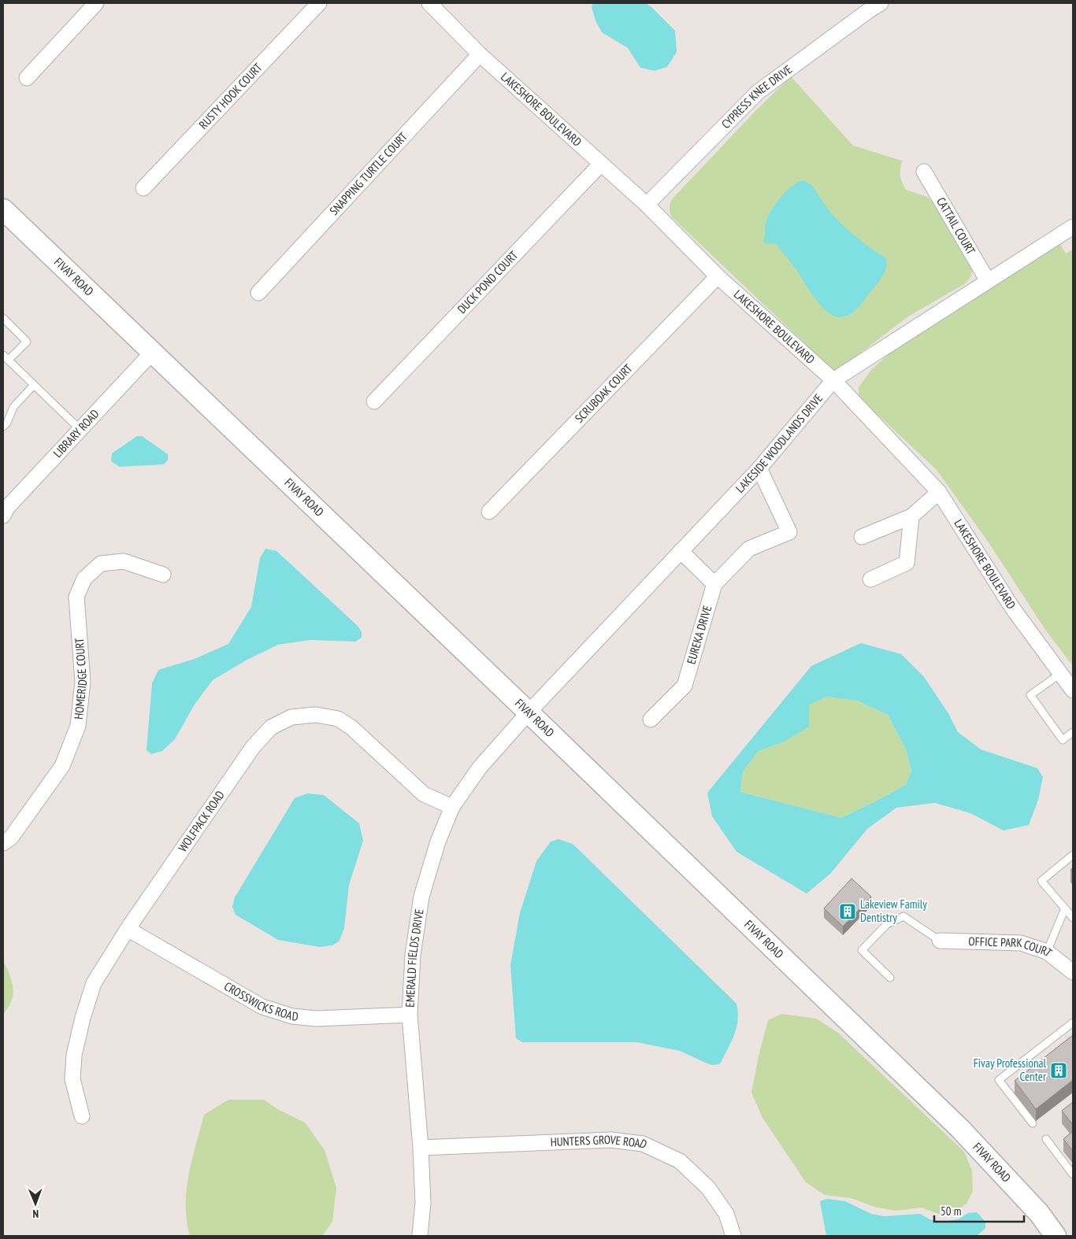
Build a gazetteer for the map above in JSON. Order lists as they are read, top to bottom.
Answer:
{
  "streets": {
    "street": [
      "RUSTY HOOK COURT",
      "CYPRESS KNEE DRIVE",
      "LAKESHORE BOULEVARD",
      "SNAPPING TURTLE COURT",
      "CATTAIL COURT",
      "FIVAY ROAD",
      "DUCK POND COURT",
      "SCRUBOAK COURT",
      "LIBRARY ROAD",
      "LAKESIDE WOODLANDS DRIVE",
      "EUREKA DRIVE",
      "HOMERIDGE COURT",
      "WOLFPACK ROAD",
      "OFFICE PARK COURT",
      "EMERALD FIELDS DRIVE",
      "CROSSWICKS ROAD",
      "HUNTERS GROVE ROAD"
    ]
  },
  "crossings": [
    ["CYPRESS KNEE DRIVE", "LAKESHORE BOULEVARD"],
    ["LAKESHORE BOULEVARD", "SNAPPING TURTLE COURT"],
    ["LAKESHORE BOULEVARD", "DUCK POND COURT"],
    ["LAKESHORE BOULEVARD", "SCRUBOAK COURT"],
    ["LAKESHORE BOULEVARD", "LAKESIDE WOODLANDS DRIVE"],
    ["CATTAIL COURT", "LAKESIDE WOODLANDS DRIVE"],
    ["FIVAY ROAD", "LIBRARY ROAD"],
    ["FIVAY ROAD", "LAKESIDE WOODLANDS DRIVE"],
    ["FIVAY ROAD", "EMERALD FIELDS DRIVE"],
    ["LAKESIDE WOODLANDS DRIVE", "EMERALD FIELDS DRIVE"],
    ["WOLFPACK ROAD", "EMERALD FIELDS DRIVE"],
    ["WOLFPACK ROAD", "CROSSWICKS ROAD"],
    ["EMERALD FIELDS DRIVE", "CROSSWICKS ROAD"],
    ["EMERALD FIELDS DRIVE", "HUNTERS GROVE ROAD"]
  ],
  "places": {
    "building": ["Lakeview Family Dentistry", "Fivay Professional Center"]
  },
  "scale_bar": "50 m",
  "north": "bottom"
}
